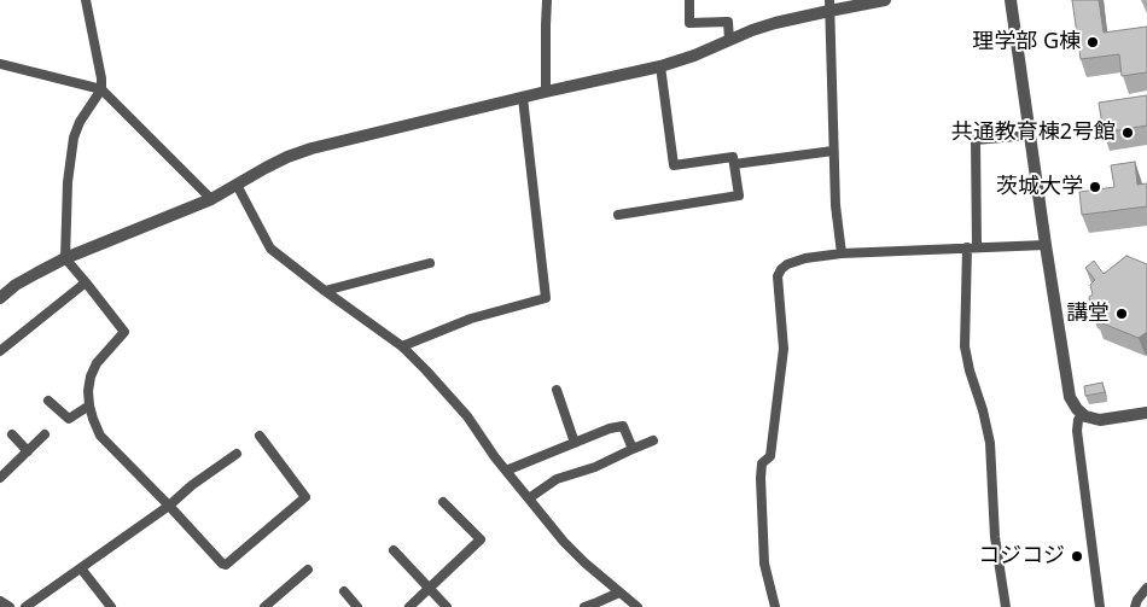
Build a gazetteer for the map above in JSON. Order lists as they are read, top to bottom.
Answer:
{
  "places": [
    "理学部 G棟",
    "共通教育棟2号館",
    "茨城大学",
    "講堂",
    "コジコジ"
  ]
}
